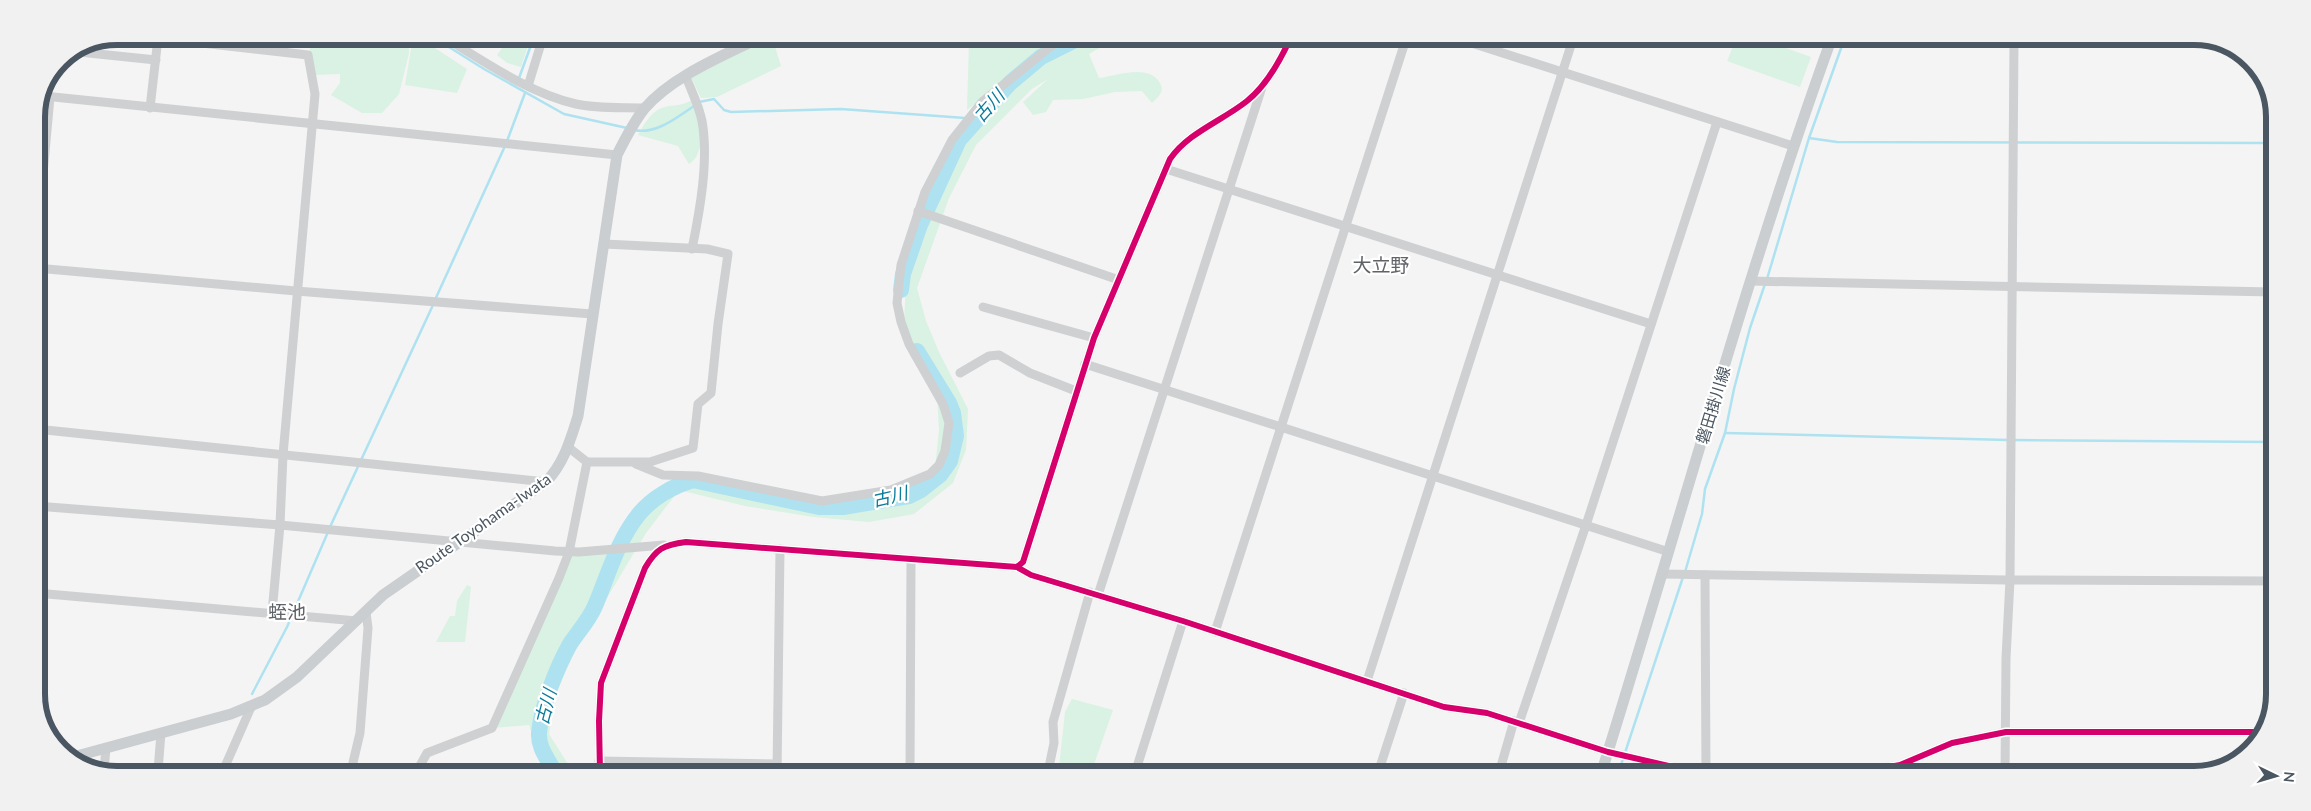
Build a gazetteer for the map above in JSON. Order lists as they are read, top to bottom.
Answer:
{
  "streets": {
    "main road": ["磐田掛川線", "Route Toyohama-Iwata"]
  },
  "districts": ["大立野", "蛭池"],
  "water": ["古川"],
  "north": "right"
}
